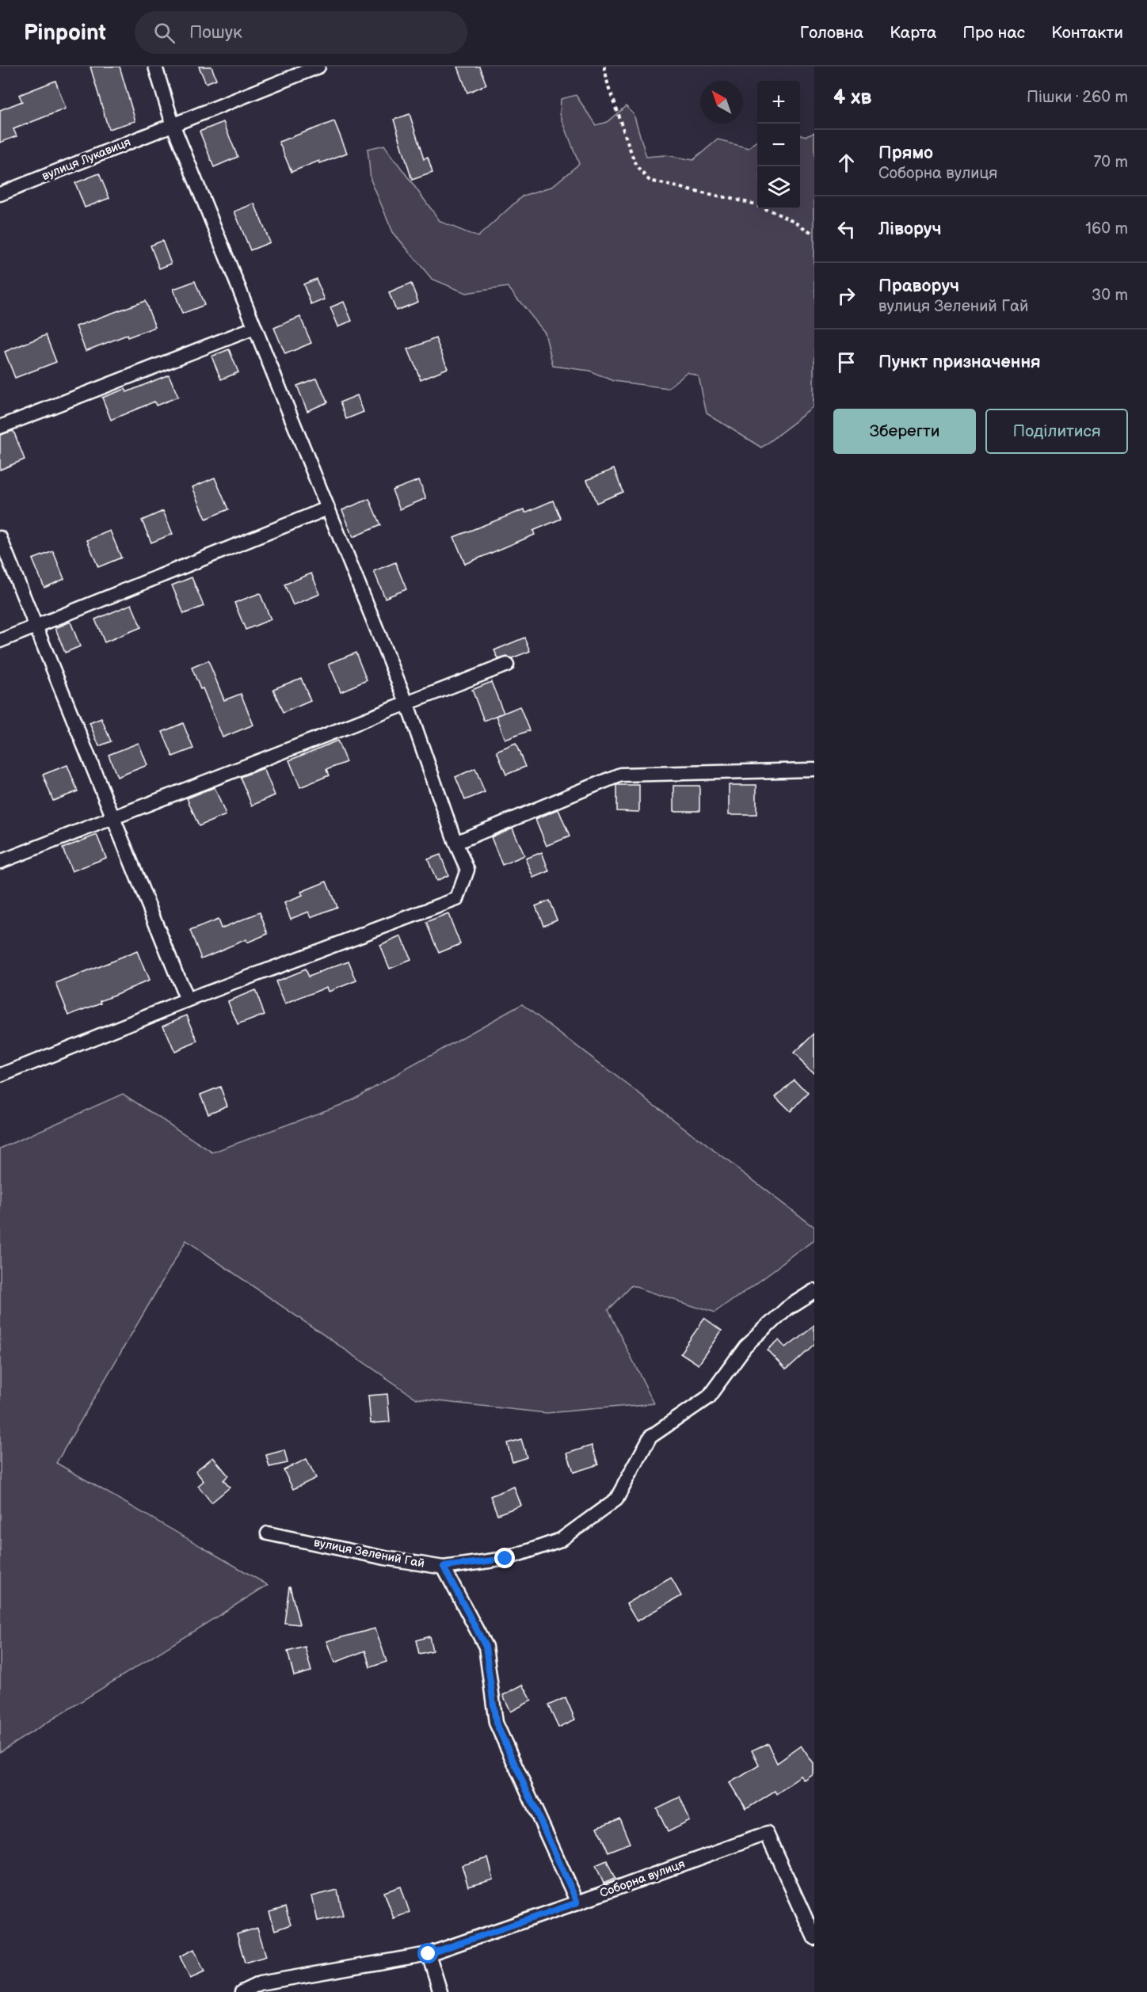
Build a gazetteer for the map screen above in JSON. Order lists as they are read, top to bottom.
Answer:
{
  "streets": {
    "street": ["вулиця Лукавиця", "вулиця Зелений Гай", "Соборна вулиця"]
  },
  "north": "top left",
  "page": {
    "header": "Pinpoint",
    "search": "Пошук",
    "nav": [
      "Головна",
      "Карта",
      "Про нас",
      "Контакти"
    ],
    "heading": ["4 хв", "Пішки · 260 m"],
    "map_buttons": ["+", "−"],
    "list": [
      ["Прямо", "Соборна вулиця", "70 m"],
      ["Ліворуч", "160 m"],
      ["Праворуч", "вулиця Зелений Гай", "30 m"],
      "Пункт призначення"
    ],
    "buttons": ["Зберегти", "Поділитися"]
  }
}
